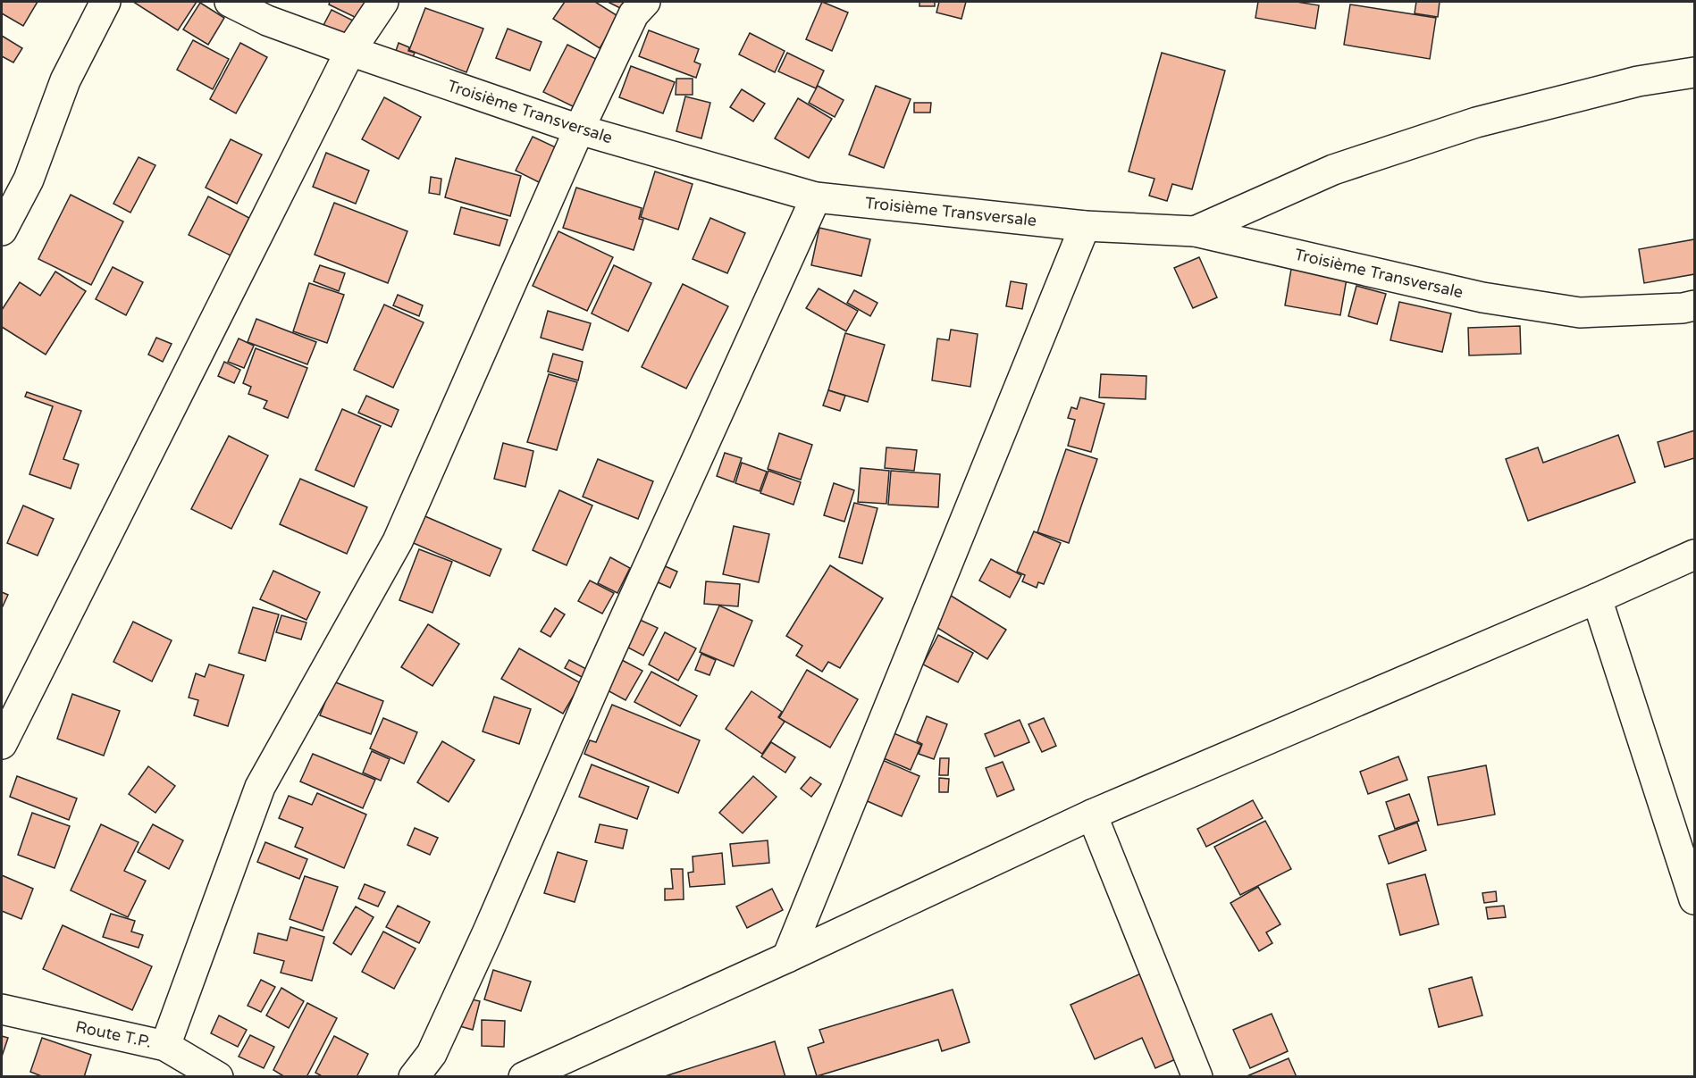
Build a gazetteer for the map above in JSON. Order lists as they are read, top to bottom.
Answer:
{
  "streets": {
    "street": ["Troisième Transversale", "Route T.P."]
  }
}
